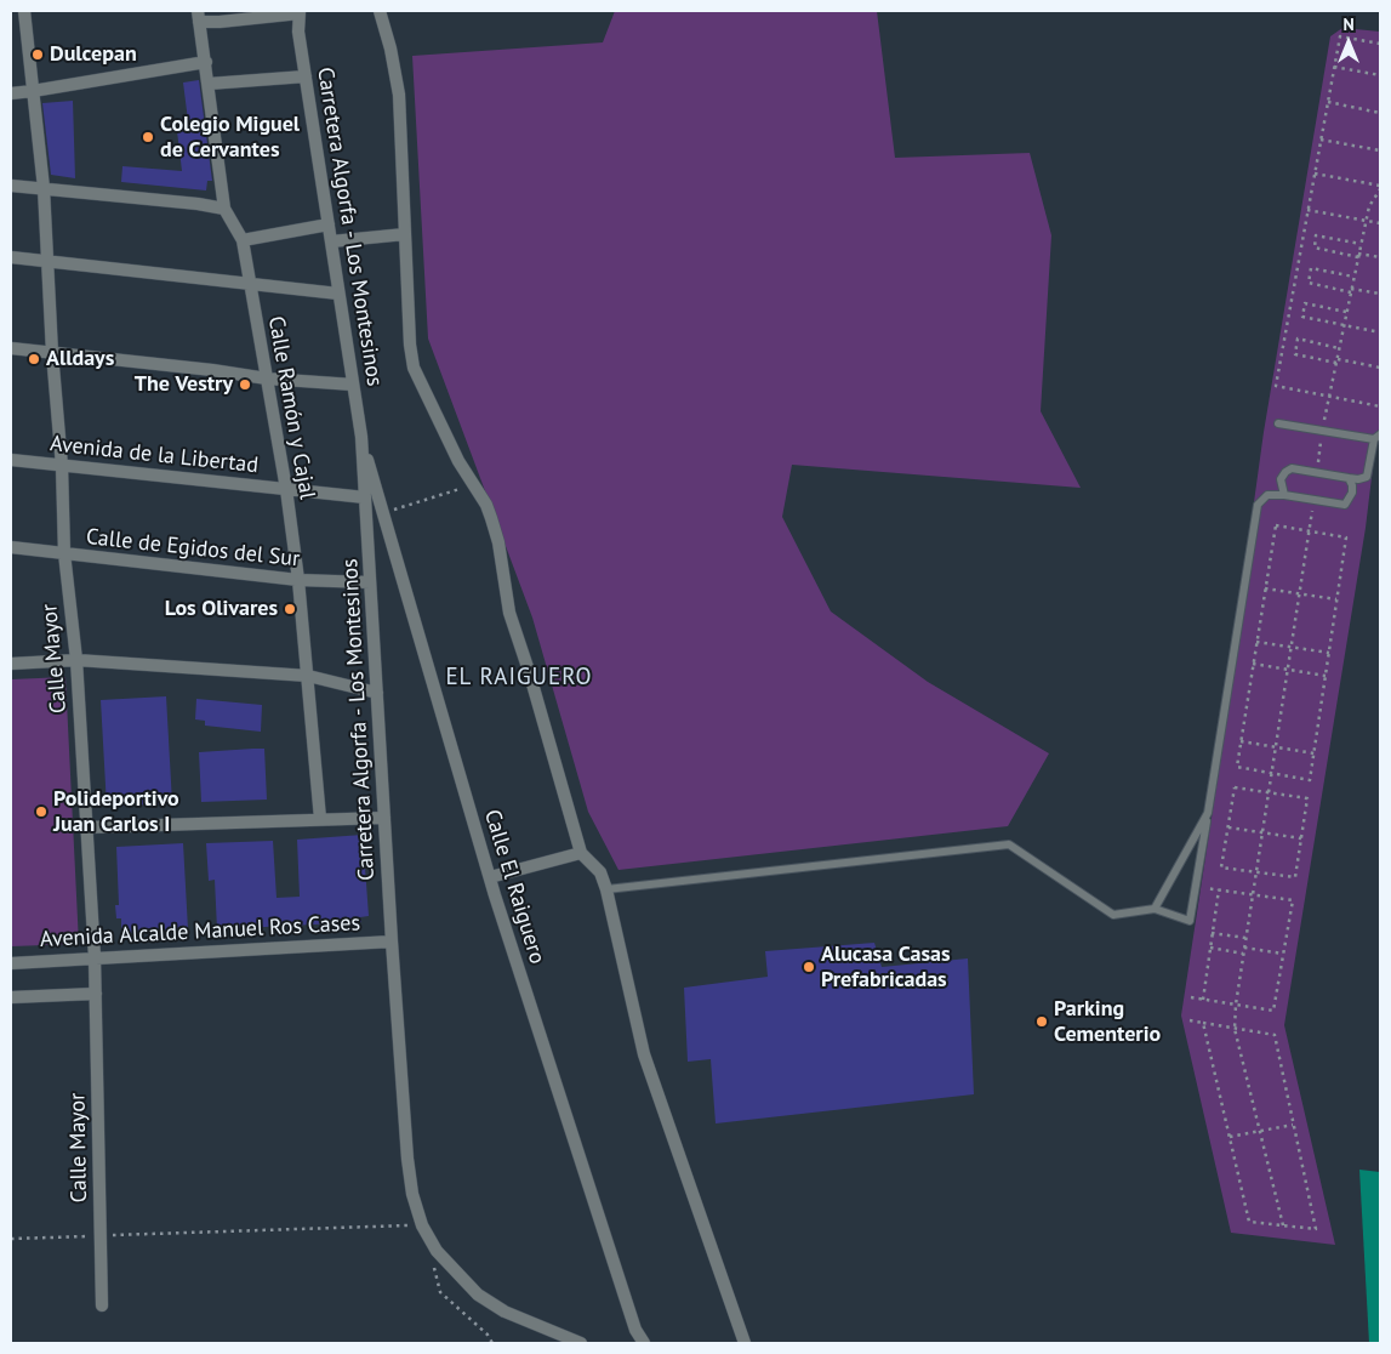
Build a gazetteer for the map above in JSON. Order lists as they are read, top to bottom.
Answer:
{
  "streets": {
    "street": [
      "Carretera Algorfa - Los Montesinos",
      "Calle Ramón y Cajal",
      "Avenida de la Libertad",
      "Calle de Egidos del Sur",
      "Calle Mayor",
      "Calle El Raiguero",
      "Avenida Alcalde Manuel Ros Cases"
    ]
  },
  "crossings": [
    ["Carretera Algorfa - Los Montesinos", "Avenida de la Libertad"],
    ["Carretera Algorfa - Los Montesinos", "Calle de Egidos del Sur"],
    ["Carretera Algorfa - Los Montesinos", "Calle El Raiguero"],
    ["Carretera Algorfa - Los Montesinos", "Avenida Alcalde Manuel Ros Cases"],
    ["Calle Ramón y Cajal", "Avenida de la Libertad"],
    ["Calle Ramón y Cajal", "Calle de Egidos del Sur"],
    ["Avenida de la Libertad", "Calle Mayor"],
    ["Calle de Egidos del Sur", "Calle Mayor"],
    ["Calle Mayor", "Avenida Alcalde Manuel Ros Cases"]
  ],
  "districts": ["EL RAIGUERO"],
  "places": [
    "Dulcepan",
    "Colegio Miguel de Cervantes",
    "Alldays",
    "The Vestry",
    "Los Olivares",
    "Polideportivo Juan Carlos I",
    "Alucasa Casas Prefabricadas",
    "Parking Cementerio"
  ],
  "north": "top"
}
